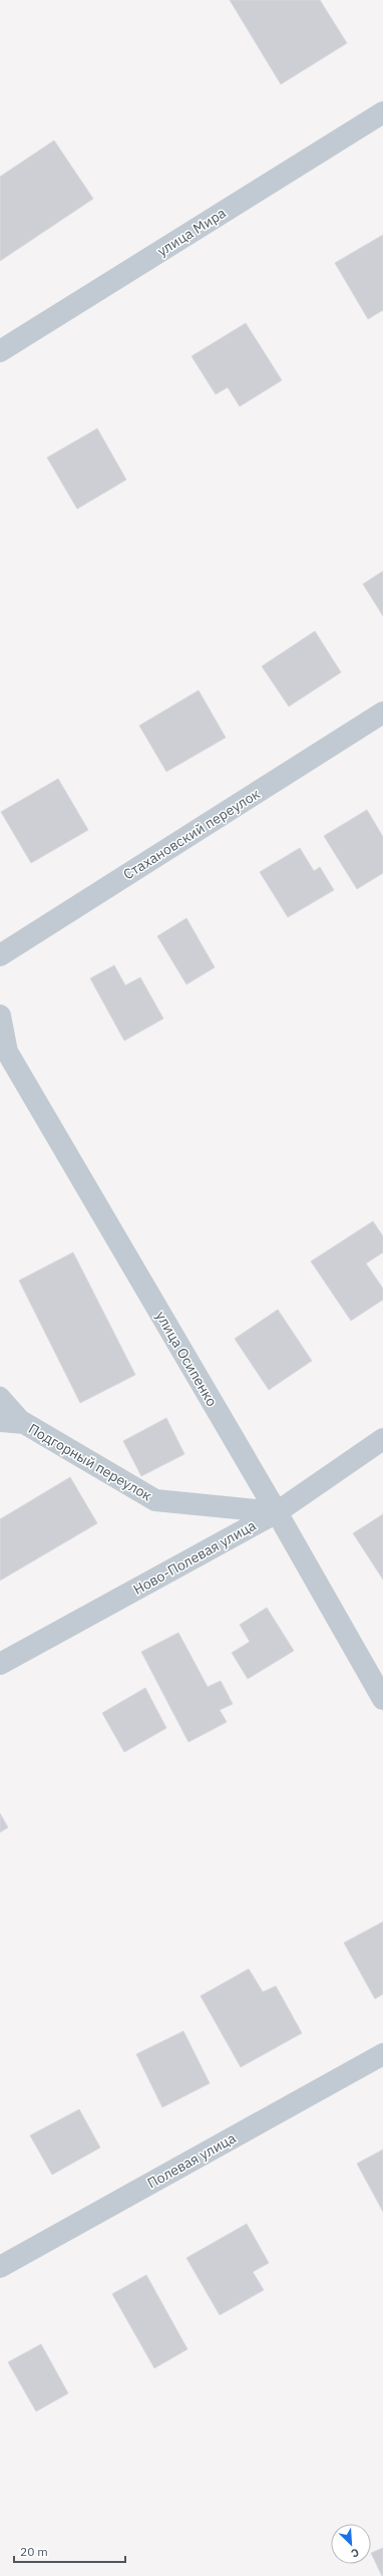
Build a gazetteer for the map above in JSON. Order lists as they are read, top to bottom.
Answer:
{
  "streets": {
    "street": [
      "улица Мира",
      "Стахановский переулок",
      "улица Осипенко",
      "Подгорный переулок",
      "Ново-Полевая улица",
      "Полевая улица"
    ]
  },
  "crossings": [
    ["улица Осипенко", "Подгорный переулок"],
    ["улица Осипенко", "Ново-Полевая улица"],
    ["Подгорный переулок", "Ново-Полевая улица"]
  ],
  "scale_bar": "20 m",
  "north": "bottom right"
}
